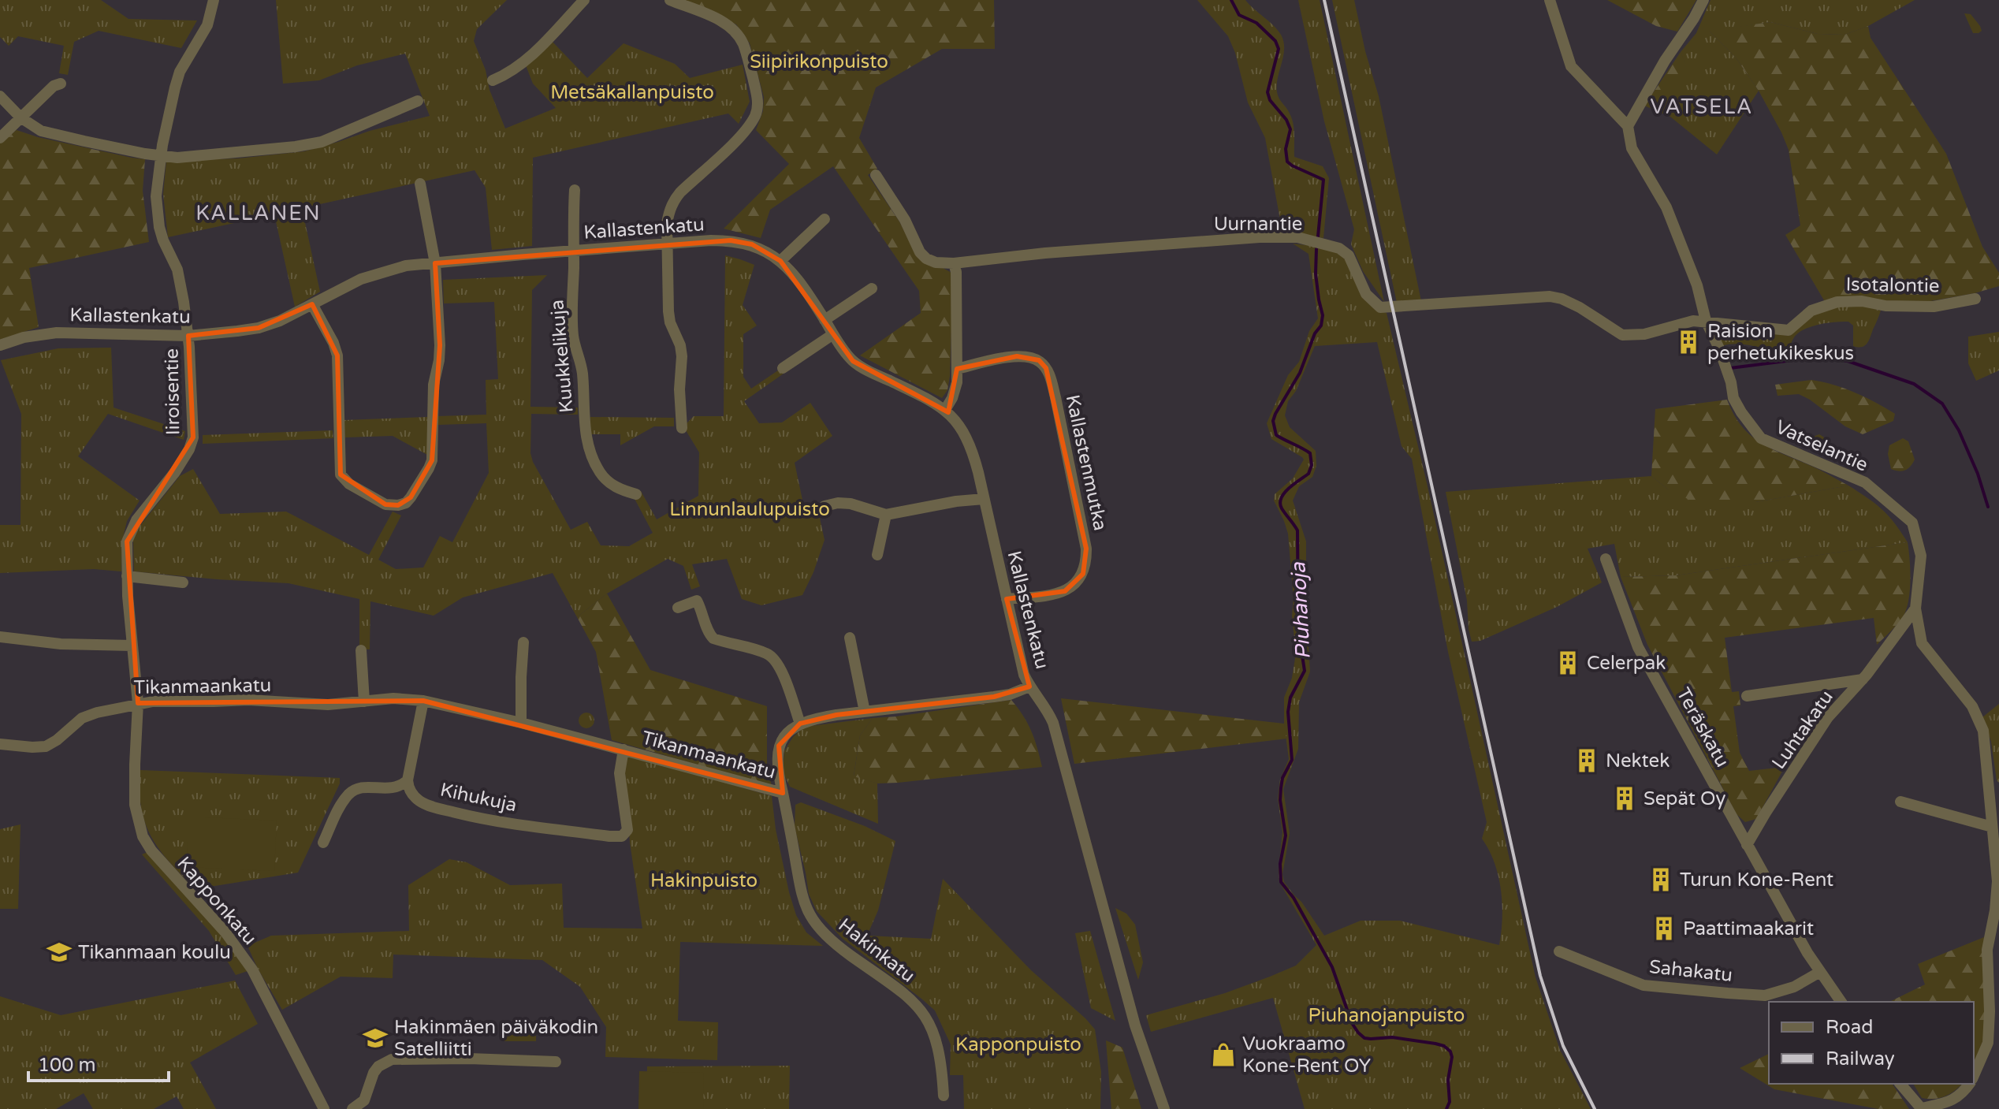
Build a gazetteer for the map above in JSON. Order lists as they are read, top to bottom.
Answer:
{
  "streets": {
    "street": [
      "Uurnantie",
      "Kallastenkatu",
      "Isotalontie",
      "Kuukkelikuja",
      "Iiroisentie",
      "Vatselantie",
      "Kallastenmutka",
      "Tikanmaankatu",
      "Teräskatu",
      "Luhtakatu",
      "Kihukuja",
      "Kapponkatu",
      "Hakinkatu",
      "Sahakatu"
    ]
  },
  "crossings": [
    ["Uurnantie", "Isotalontie"],
    ["Uurnantie", "Vatselantie"],
    ["Kallastenkatu", "Kuukkelikuja"],
    ["Kallastenkatu", "Iiroisentie"],
    ["Kallastenkatu", "Kallastenmutka"],
    ["Isotalontie", "Vatselantie"],
    ["Iiroisentie", "Tikanmaankatu"],
    ["Iiroisentie", "Kapponkatu"],
    ["Vatselantie", "Luhtakatu"],
    ["Tikanmaankatu", "Kihukuja"],
    ["Tikanmaankatu", "Kapponkatu"],
    ["Tikanmaankatu", "Hakinkatu"],
    ["Teräskatu", "Luhtakatu"],
    ["Teräskatu", "Sahakatu"]
  ],
  "districts": ["VATSELA", "KALLANEN"],
  "water": ["Piuhanoja"],
  "parks": [
    "Siipirikonpuisto",
    "Metsäkallanpuisto",
    "Linnunlaulupuisto",
    "Hakinpuisto",
    "Piuhanojanpuisto",
    "Kapponpuisto"
  ],
  "places": {
    "building": [
      "Raision perhetukikeskus",
      "Celerpak",
      "Nektek",
      "Sepät Oy",
      "Turun Kone-Rent",
      "Paattimaakarit"
    ],
    "school or university": ["Tikanmaan koulu", "Hakinmäen päiväkodin Satelliitti"],
    "shop": ["Vuokraamo Kone-Rent OY"]
  },
  "legend": ["Road", "Railway"],
  "scale_bar": "100 m"
}
